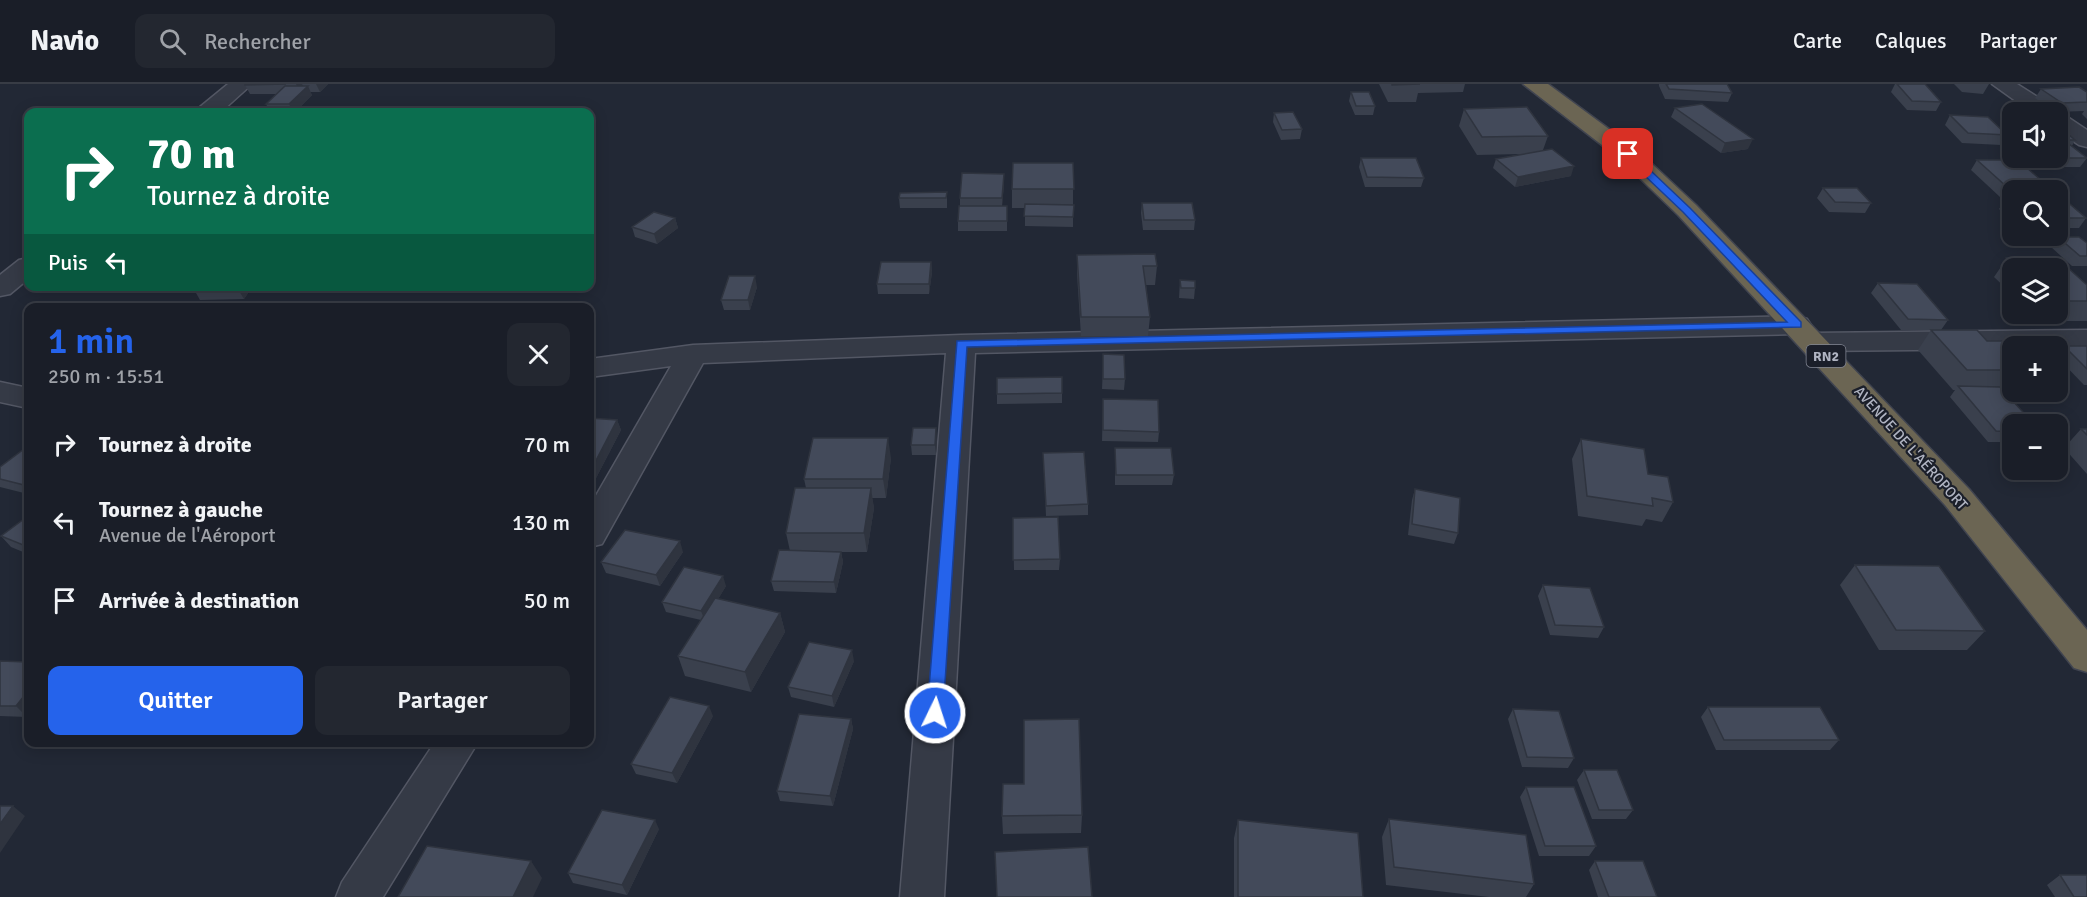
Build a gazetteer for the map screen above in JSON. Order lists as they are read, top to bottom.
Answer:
{
  "streets": {
    "highway": ["RN2", "AVENUE DE L'AÉROPORT"]
  },
  "page": {
    "header": "Navio",
    "search": "Rechercher",
    "nav": ["Carte", "Calques", "Partager"],
    "map_buttons": ["+", "−"],
    "turn": ["70 m", "Tournez à droite"],
    "then": "Puis",
    "heading": ["1 min", "250 m · 15:51"],
    "list": [
      {
        "name": "Tournez à droite",
        "value": "70 m"
      },
      {
        "name": "Tournez à gauche",
        "note": "Avenue de l'Aéroport",
        "value": "130 m"
      },
      {
        "name": "Arrivée à destination",
        "value": "50 m"
      }
    ],
    "buttons": ["Quitter", "Partager"]
  }
}
